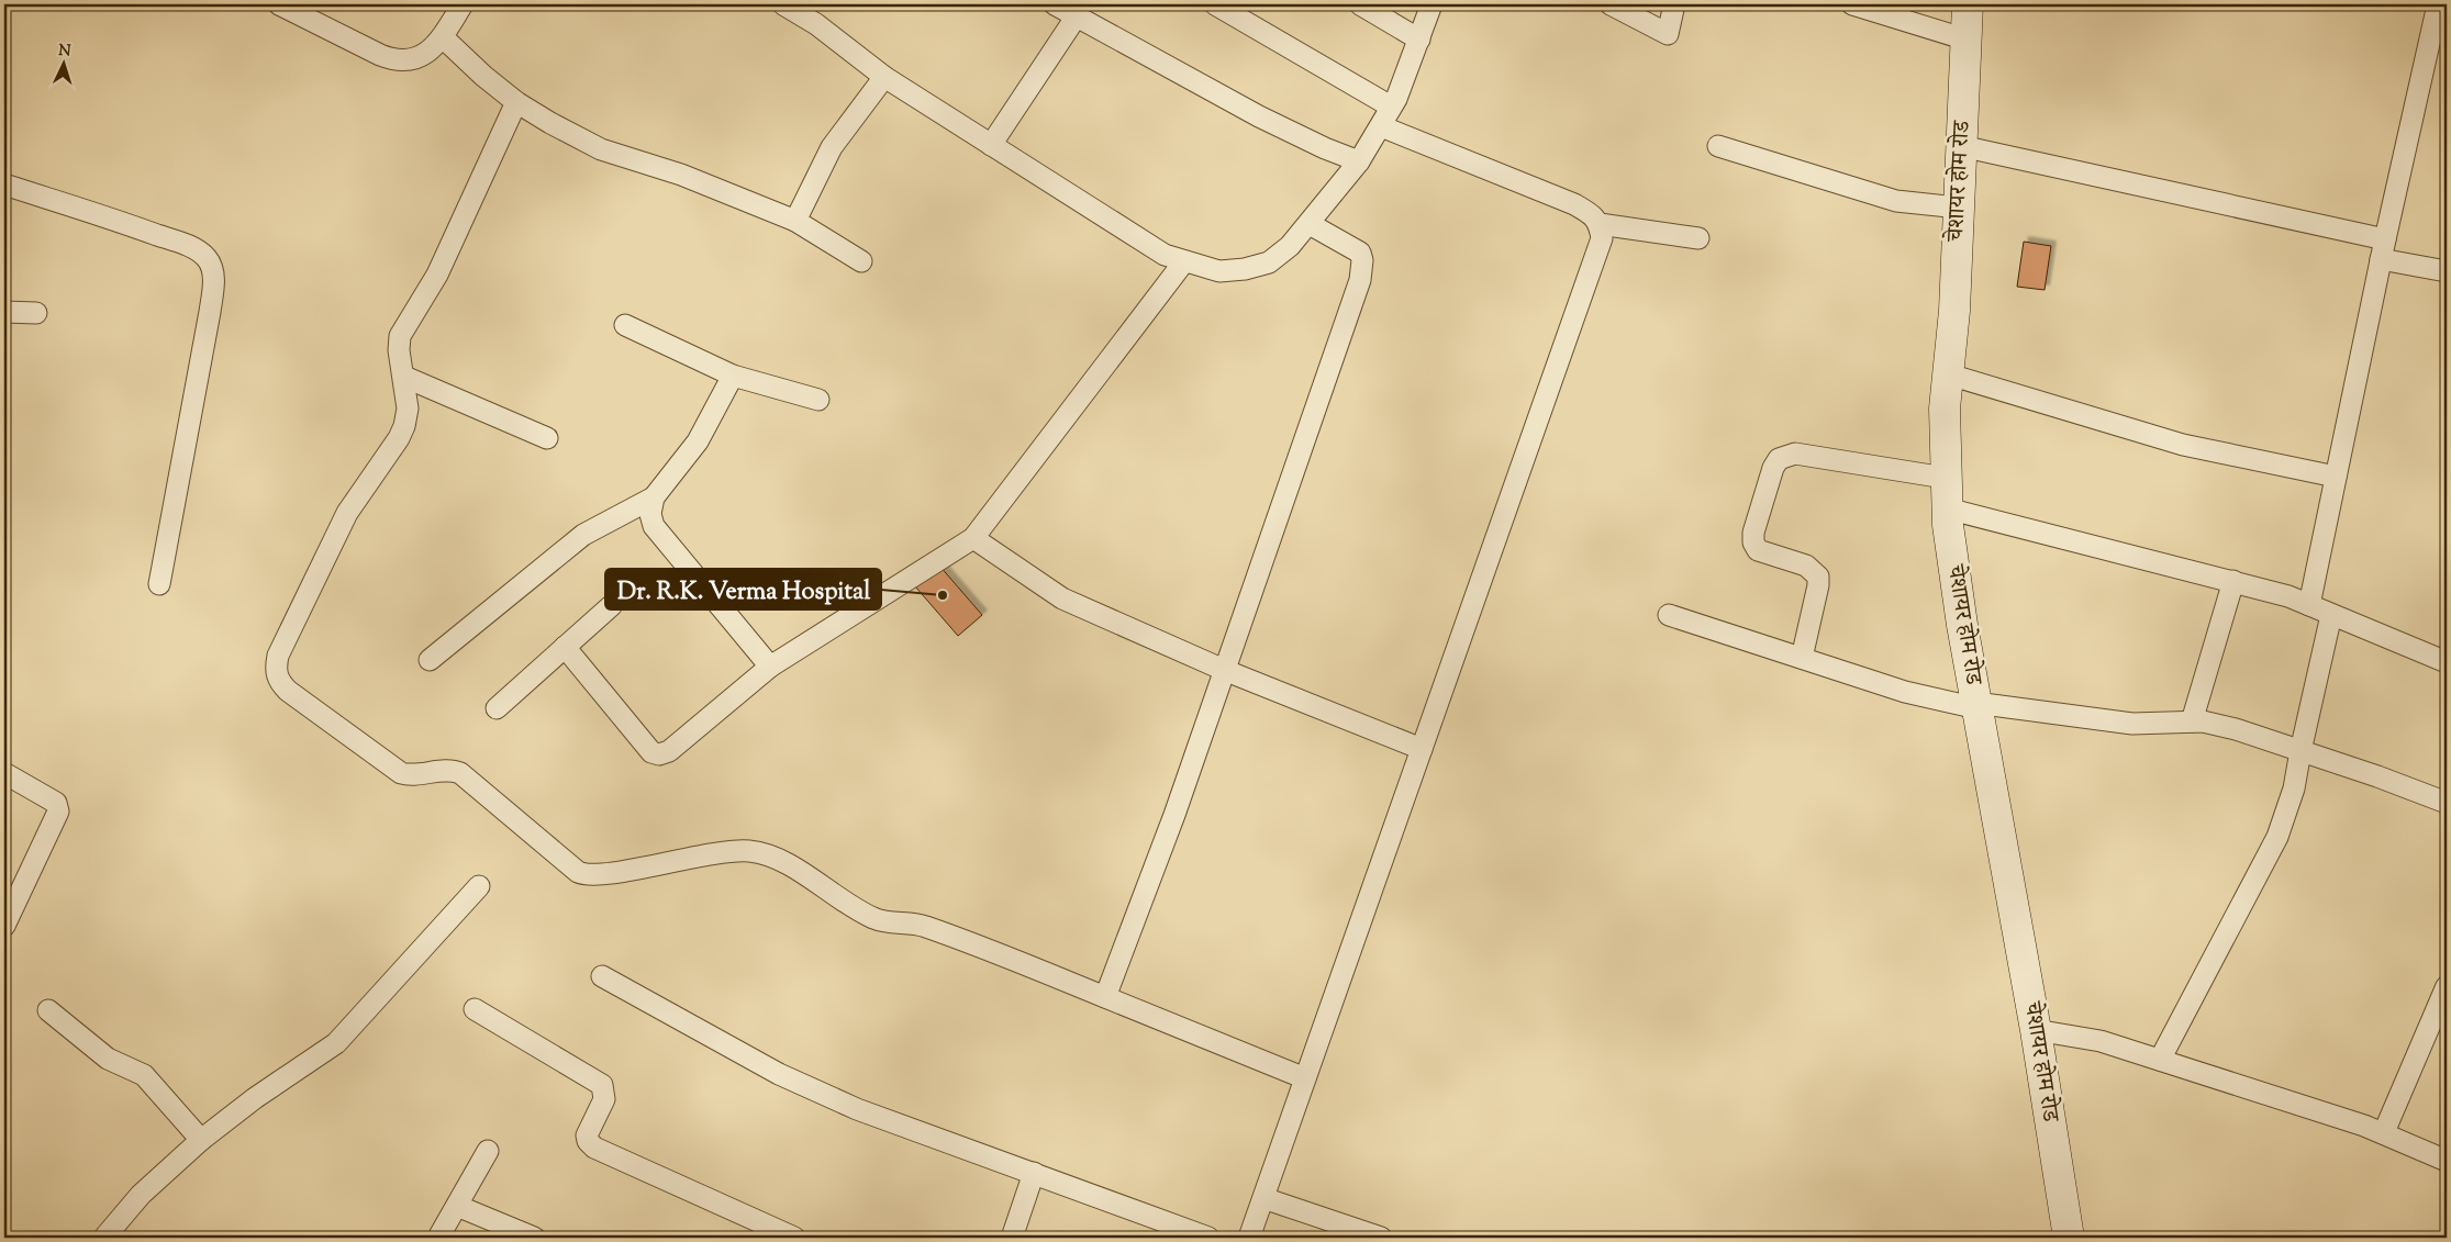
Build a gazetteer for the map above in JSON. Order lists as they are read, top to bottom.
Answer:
{
  "streets": {
    "street": ["चेशायर होम रोड"]
  },
  "places": ["Dr. R.K. Verma Hospital"],
  "north": "top"
}
